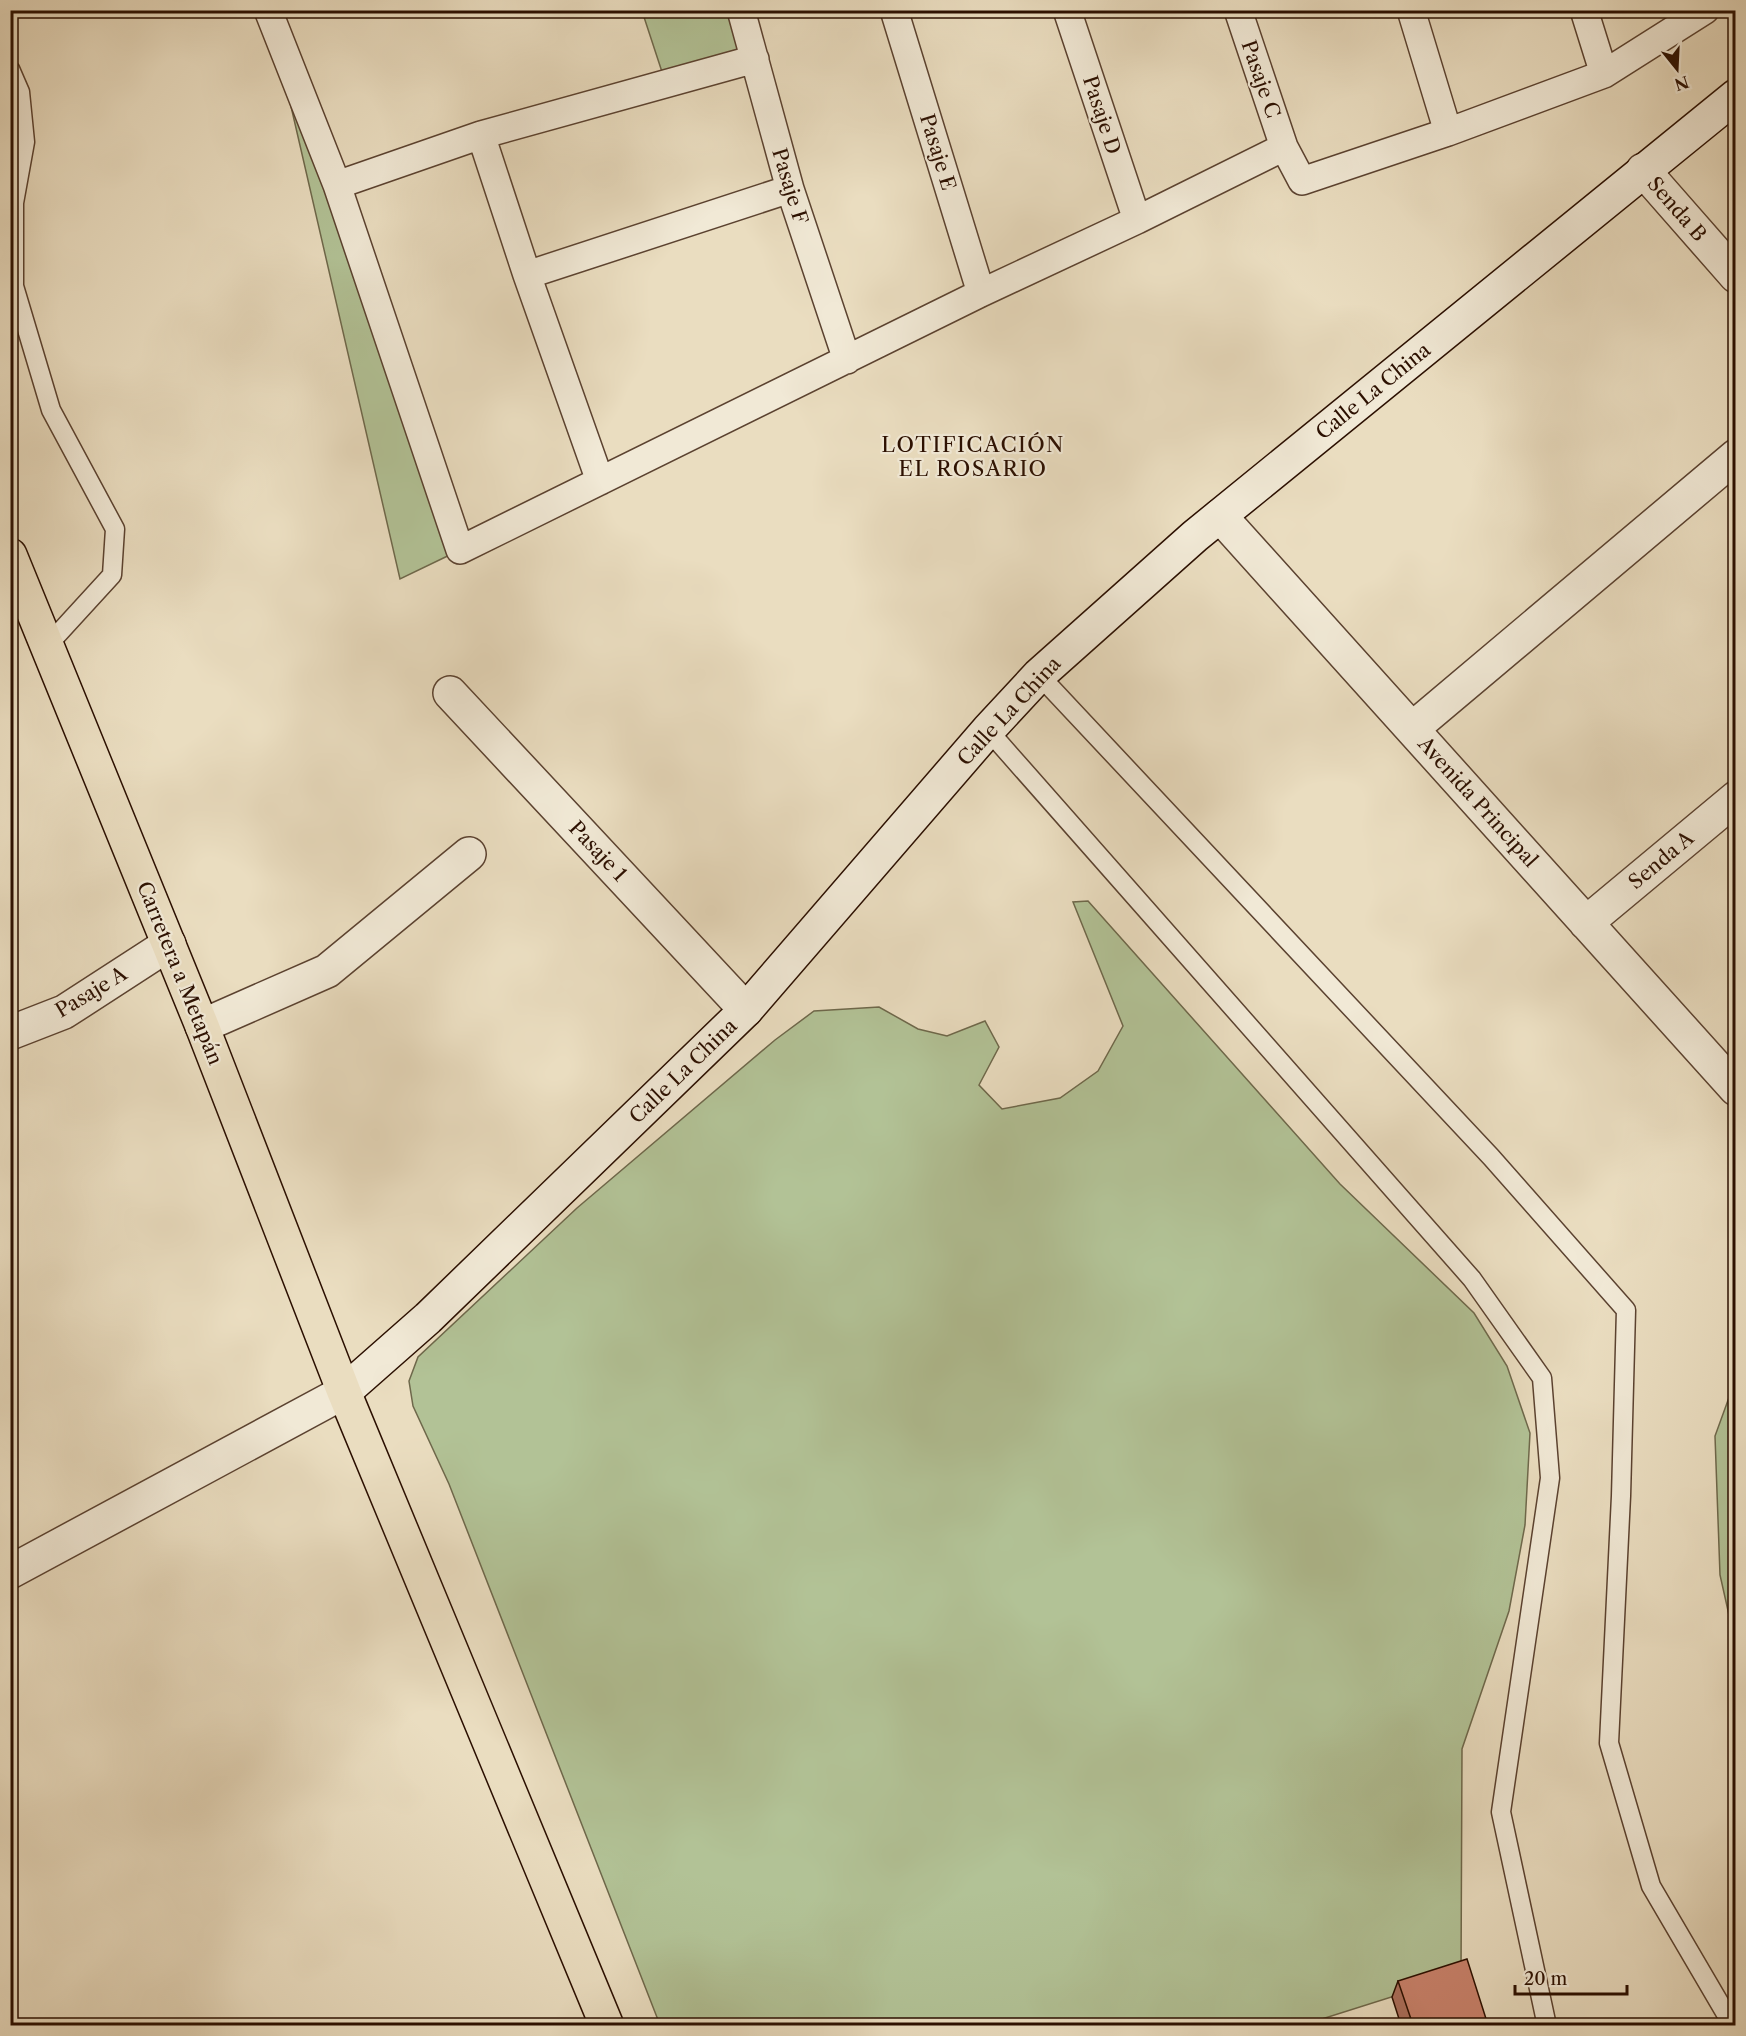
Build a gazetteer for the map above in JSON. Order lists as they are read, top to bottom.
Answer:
{
  "streets": {
    "main road": ["Carretera a Metapán"],
    "street": [
      "Pasaje C",
      "Pasaje D",
      "Pasaje E",
      "Pasaje F",
      "Senda B",
      "Calle La China",
      "Avenida Principal",
      "Pasaje 1",
      "Senda A",
      "Pasaje A"
    ]
  },
  "crossings": [
    ["Senda B", "Calle La China"],
    ["Calle La China", "Avenida Principal"],
    ["Calle La China", "Pasaje 1"],
    ["Calle La China", "Carretera a Metapán"],
    ["Avenida Principal", "Senda A"],
    ["Carretera a Metapán", "Pasaje A"]
  ],
  "districts": ["LOTIFICACIÓN EL ROSARIO"],
  "scale_bar": "20 m",
  "north": "bottom"
}
